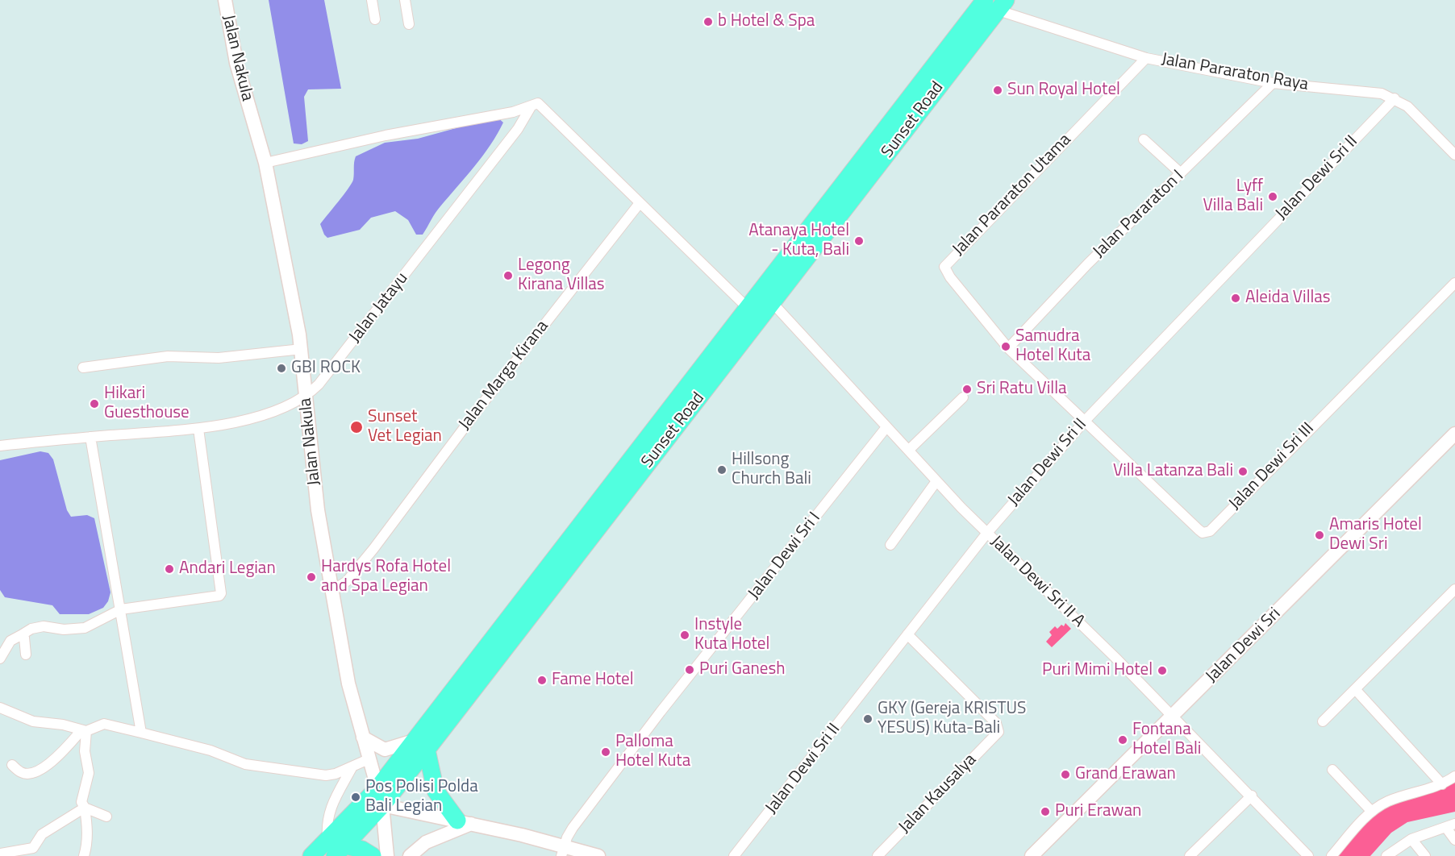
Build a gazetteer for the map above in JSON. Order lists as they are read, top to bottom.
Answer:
{
  "streets": {
    "highway": ["Sunset Road"],
    "main road": ["Jalan Nakula", "Jalan Dewi Sri"],
    "street": [
      "Jalan Pararaton Raya",
      "Jalan Dewi Sri II",
      "Jalan Pararaton Utama",
      "Jalan Pararaton I",
      "Jalan Jatayu",
      "Jalan Marga Kirana",
      "Jalan Dewi Sri III",
      "Jalan Dewi Sri I",
      "Jalan Dewi Sri II A",
      "Jalan Kausalya"
    ]
  },
  "crossings": [
    ["Jalan Nakula", "Sunset Road"],
    ["Jalan Nakula", "Jalan Jatayu"],
    ["Jalan Nakula", "Jalan Marga Kirana"],
    ["Jalan Pararaton Raya", "Sunset Road"],
    ["Jalan Pararaton Raya", "Jalan Dewi Sri II"],
    ["Jalan Pararaton Raya", "Jalan Pararaton Utama"],
    ["Jalan Pararaton Raya", "Jalan Pararaton I"],
    ["Sunset Road", "Jalan Dewi Sri II A"],
    ["Jalan Dewi Sri II", "Jalan Pararaton Utama"],
    ["Jalan Dewi Sri II", "Jalan Dewi Sri III"],
    ["Jalan Dewi Sri II", "Jalan Dewi Sri II A"],
    ["Jalan Dewi Sri II", "Jalan Kausalya"],
    ["Jalan Pararaton Utama", "Jalan Pararaton I"],
    ["Jalan Pararaton Utama", "Jalan Dewi Sri III"],
    ["Jalan Dewi Sri I", "Jalan Dewi Sri II A"],
    ["Jalan Dewi Sri II A", "Jalan Dewi Sri"]
  ],
  "places": [
    "b Hotel & Spa",
    "Sun Royal Hotel",
    "Lyff Villa Bali",
    "Atanaya Hotel - Kuta, Bali",
    "Legong Kirana Villas",
    "Aleida Villas",
    "Samudra Hotel Kuta",
    "GBI ROCK",
    "Sri Ratu Villa",
    "Hikari Guesthouse",
    "Sunset Vet Legian",
    "Hillsong Church Bali",
    "Villa Latanza Bali",
    "Amaris Hotel Dewi Sri",
    "Andari Legian",
    "Hardys Rofa Hotel and Spa Legian",
    "Instyle Kuta Hotel",
    "Puri Ganesh",
    "Puri Mimi Hotel",
    "Fame Hotel",
    "GKY (Gereja KRISTUS YESUS) Kuta-Bali",
    "Fontana Hotel Bali",
    "Palloma Hotel Kuta",
    "Grand Erawan",
    "Pos Polisi Polda Bali Legian",
    "Puri Erawan"
  ]
}
